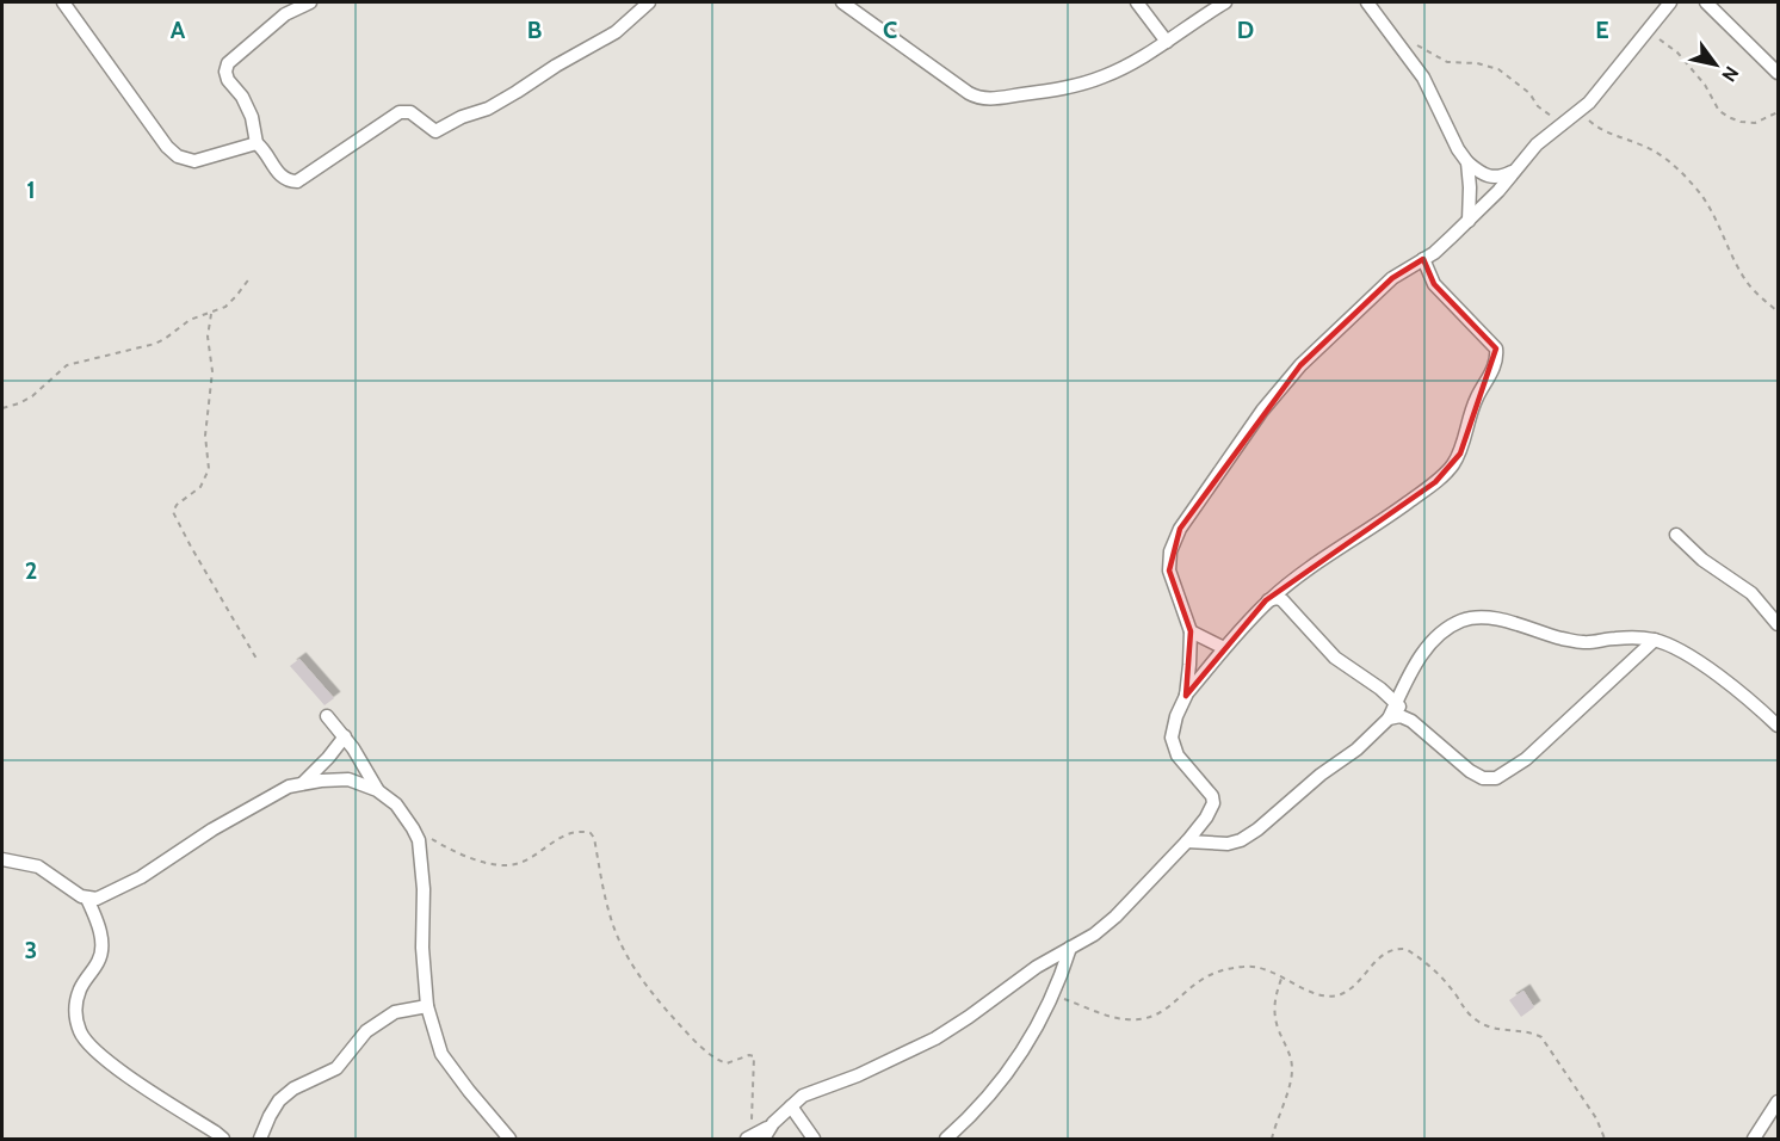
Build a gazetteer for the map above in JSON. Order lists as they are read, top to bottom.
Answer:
{
  "north": "bottom right",
  "grid": {
    "columns": [
      "A",
      "B",
      "C",
      "D",
      "E"
    ],
    "rows": ["1", "2", "3"]
  }
}
